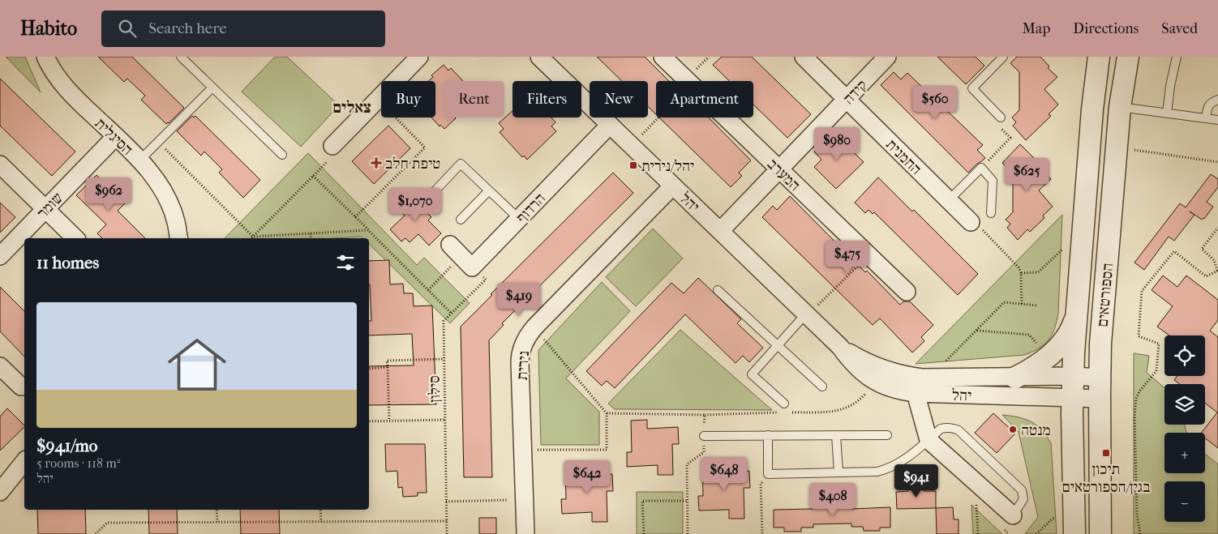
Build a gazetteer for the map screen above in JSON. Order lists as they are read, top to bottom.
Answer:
{
  "streets": {
    "street": [
      "קידה",
      "הסיגלית",
      "החמנית",
      "המערב",
      "יהל",
      "שומר",
      "הרדוף",
      "הספורטאים",
      "נירית"
    ],
    "path": ["סילון"]
  },
  "crossings": [
    ["קידה", "החמנית"],
    ["קידה", "המערב"],
    ["קידה", "יהל"],
    ["הסיגלית", "שומר"],
    ["יהל", "הרדוף"],
    ["יהל", "הספורטאים"],
    ["יהל", "נירית"],
    ["הרדוף", "סילון"]
  ],
  "districts": ["צאלים"],
  "places": {
    "health": ["טיפת חלב"],
    "transit": ["יהל/נירית", "תיכון בגין/הספורטאים"],
    "other": ["מנטה"]
  },
  "page": {
    "header": "Habito",
    "search": "Search here",
    "nav": ["Map", "Directions", "Saved"],
    "chip": [
      "Buy",
      "Rent",
      "Filters",
      "New",
      "Apartment"
    ],
    "price": [
      "$560",
      "$980",
      "$625",
      "$962",
      "$1,070",
      "$475",
      "$419",
      "$648",
      "$642",
      "$941",
      "$408"
    ],
    "heading": "11 homes",
    "list": [
      {
        "name": "$941/mo",
        "note": "5 rooms · 118 m² · יהל"
      }
    ],
    "map_buttons": ["+", "−"]
  }
}
